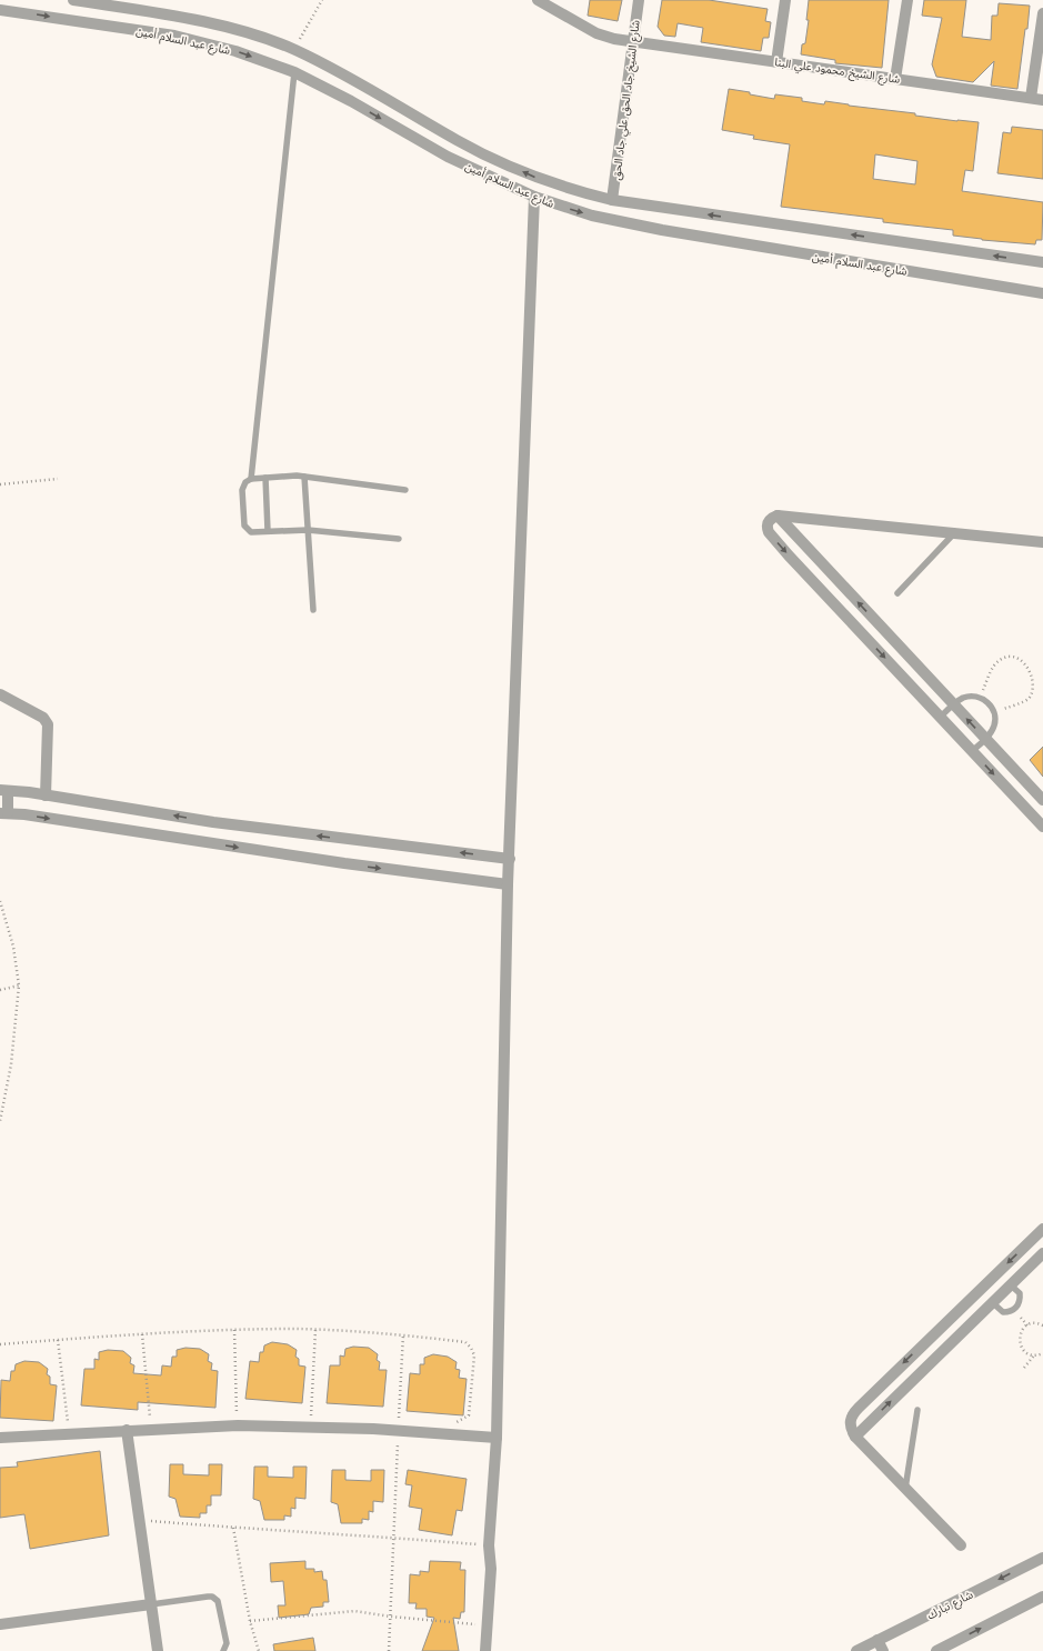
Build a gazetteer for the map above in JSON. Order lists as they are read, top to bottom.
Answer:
{
  "streets": {
    "street": [
      "شارع عبد السلام أمين",
      "شارع الشيخ محمود علي البنا",
      "شارع الشيخ جاد الحق علي جاد الحق",
      "شارع تبارك"
    ]
  },
  "crossings": [
    ["شارع عبد السلام أمين", "شارع الشيخ جاد الحق علي جاد الحق"],
    ["شارع الشيخ محمود علي البنا", "شارع الشيخ جاد الحق علي جاد الحق"]
  ]
}
